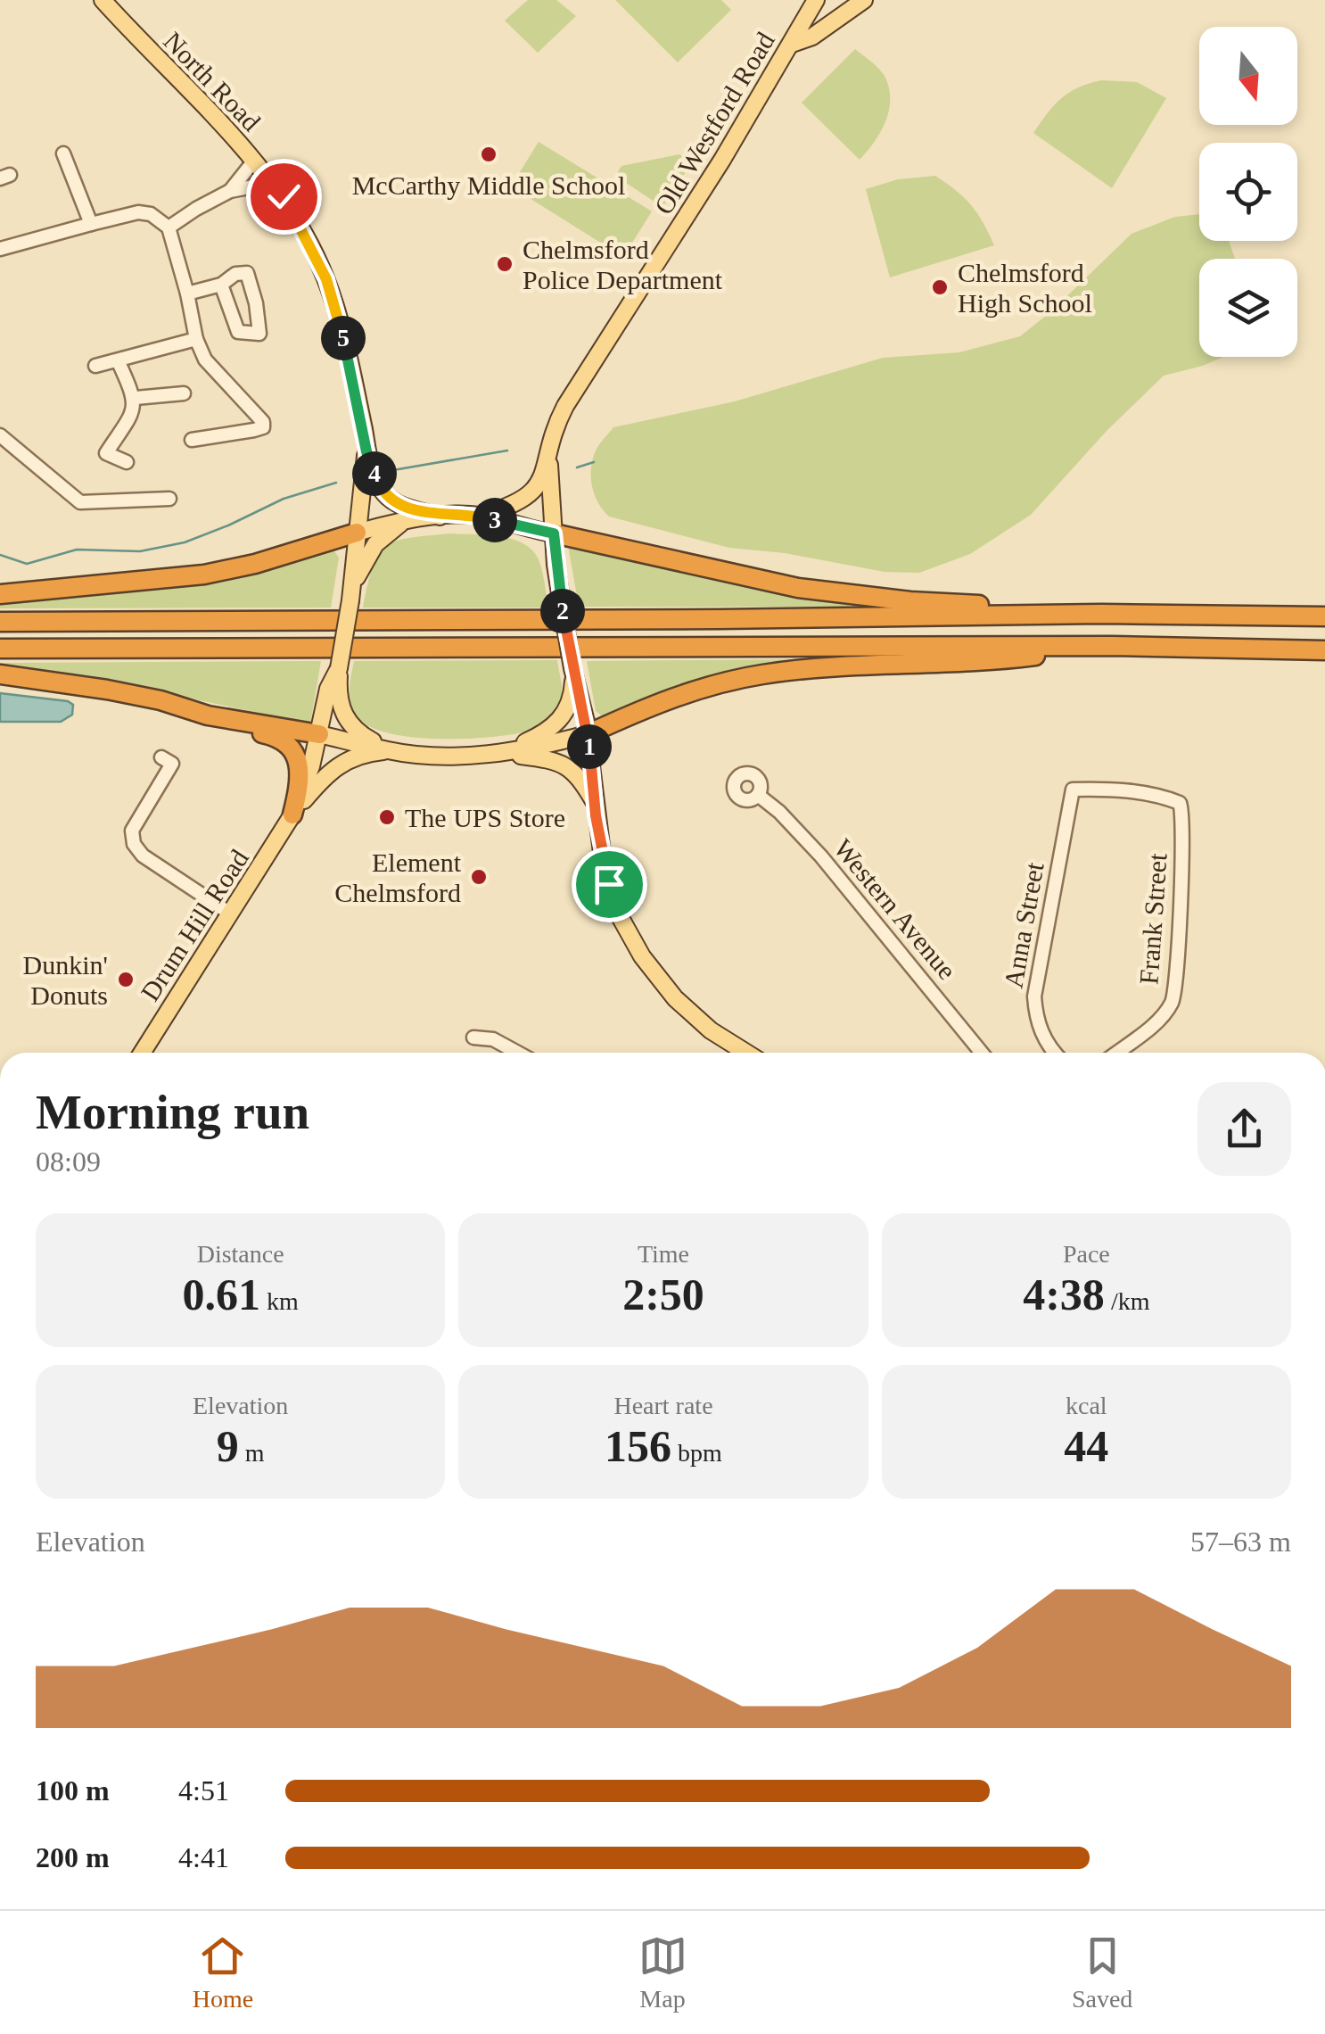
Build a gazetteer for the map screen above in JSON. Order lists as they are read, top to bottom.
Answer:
{
  "streets": {
    "main road": ["North Road", "Old Westford Road", "Drum Hill Road"],
    "street": ["Western Avenue", "Frank Street", "Anna Street"]
  },
  "crossings": [
    ["North Road", "Old Westford Road"],
    ["North Road", "Drum Hill Road"],
    ["Old Westford Road", "Drum Hill Road"],
    ["Frank Street", "Anna Street"]
  ],
  "places": [
    "McCarthy Middle School",
    "Chelmsford Police Department",
    "Chelmsford High School",
    "The UPS Store",
    "Element Chelmsford",
    "Dunkin' Donuts"
  ],
  "north": "bottom",
  "page": {
    "pins": [
      "5",
      "4",
      "3",
      "2",
      "1"
    ],
    "heading": ["Morning run", "08:09"],
    "stats": [
      ["Distance", "0.61 km"],
      ["Time", "2:50"],
      ["Pace", "4:38 /km"],
      ["Elevation", "9 m"],
      ["Heart rate", "156 bpm"],
      ["kcal", "44"]
    ],
    "chart": ["Elevation", "57–63 m"],
    "list": [
      {
        "name": "100 m",
        "note": "4:51"
      },
      {
        "name": "200 m",
        "note": "4:41"
      }
    ],
    "tabs": ["Home", "Map", "Saved"]
  }
}
